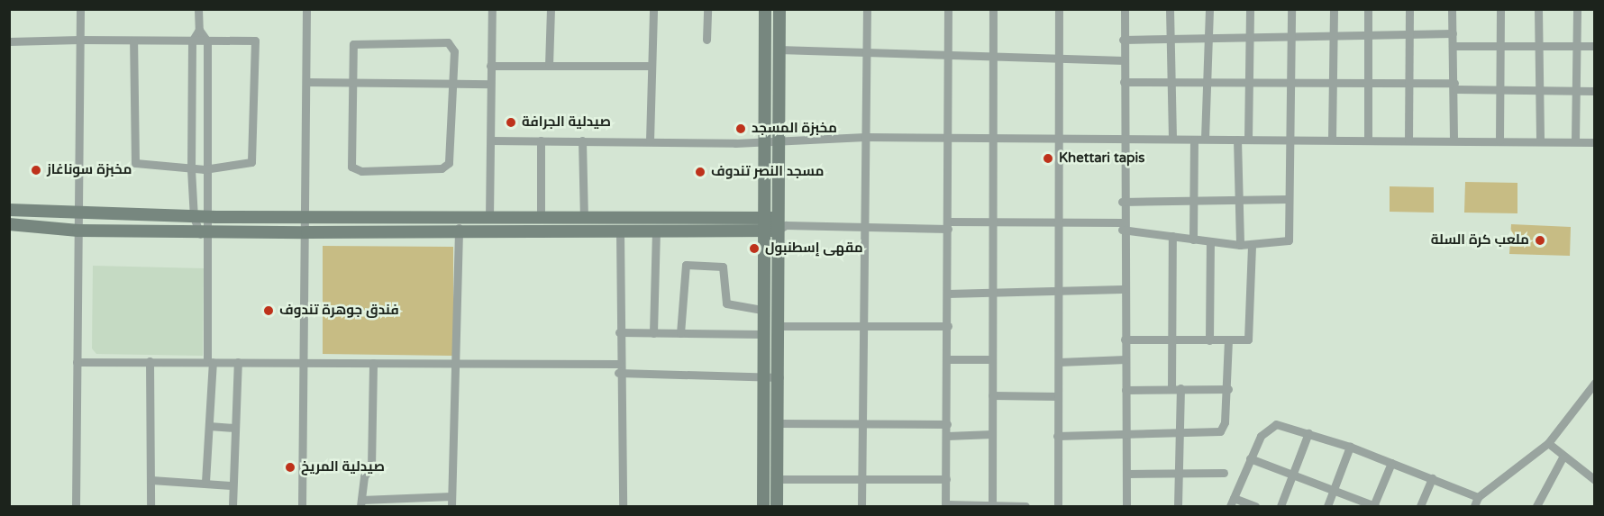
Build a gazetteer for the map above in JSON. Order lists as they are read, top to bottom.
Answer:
{
  "places": [
    "صيدلية الجرافة",
    "مخبزة المسجد",
    "Khettari tapis",
    "مخبزة سوناغاز",
    "مسجد النصر تندوف",
    "ملعب كرة السلة",
    "مقهى إسطنبول",
    "فندق جوهرة تندوف",
    "صيدلية المريخ"
  ]
}
